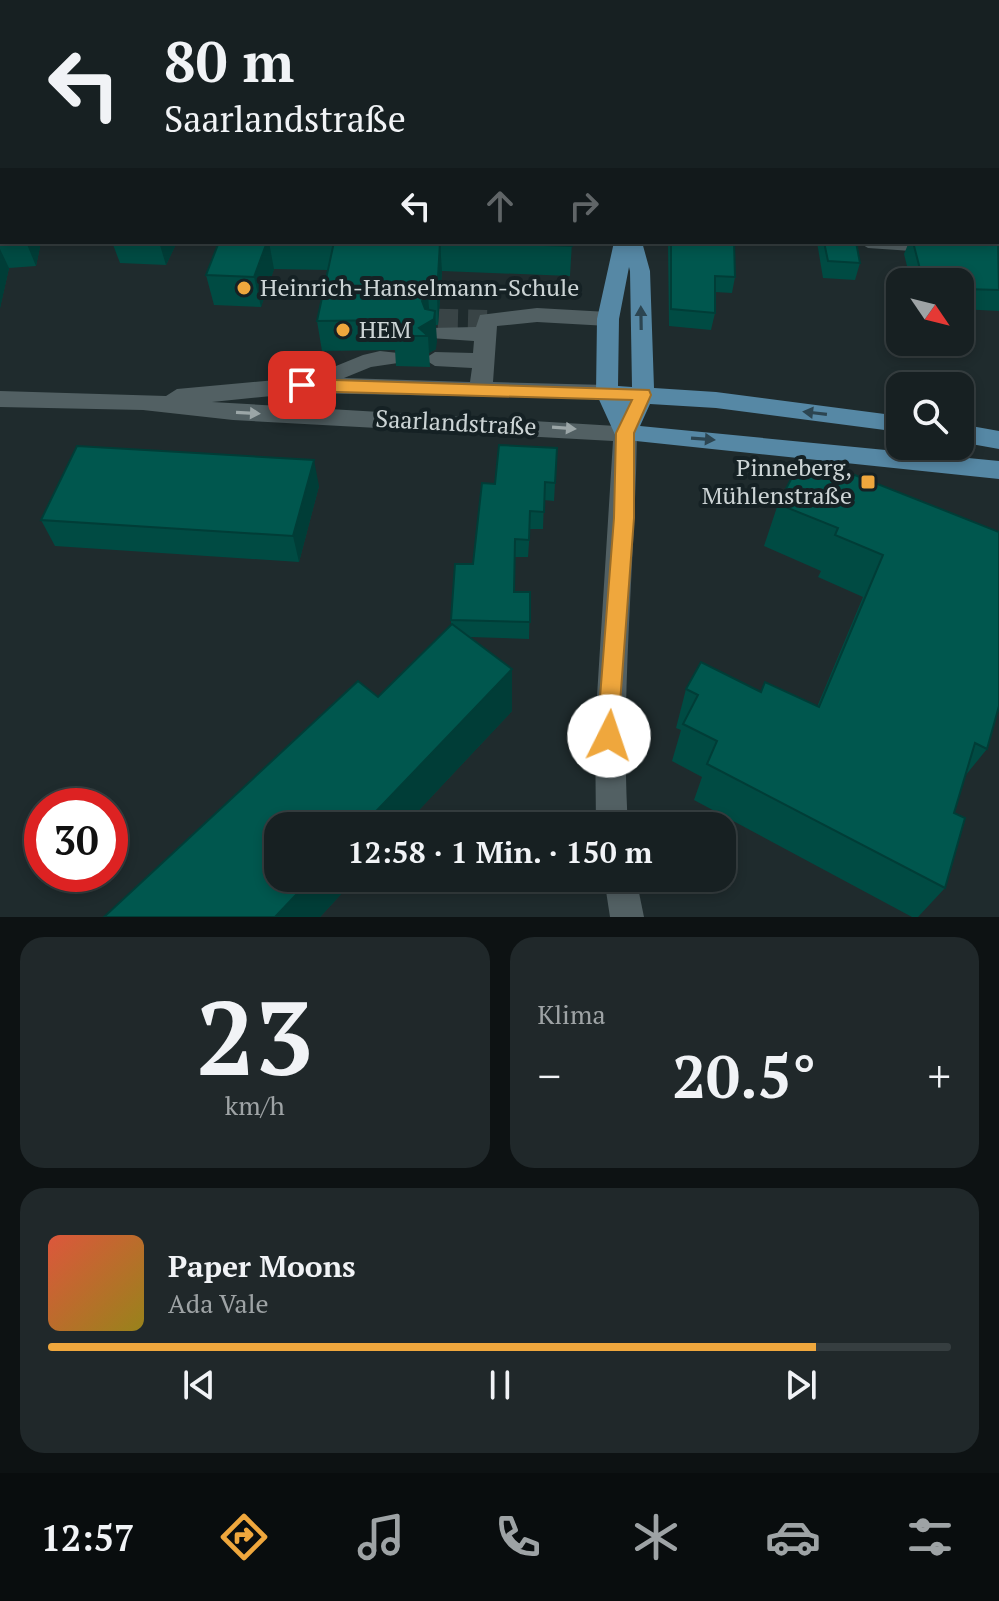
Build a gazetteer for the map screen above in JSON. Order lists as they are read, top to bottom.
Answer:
{
  "streets": {
    "street": ["Saarlandstraße"]
  },
  "places": {
    "other": ["Heinrich-Hanselmann-Schule", "HEM"],
    "transit": ["Pinneberg, Mühlenstraße"]
  },
  "north": "bottom right",
  "page": {
    "turn": ["80 m", "Saarlandstraße"],
    "limit": "30",
    "trip": "12:58 · 1 Min. · 150 m",
    "tile": [
      ["23", "km/h"],
      "Klima"
    ],
    "heat": ["−", "20.5°", "+"],
    "song": ["Paper Moons", "Ada Vale"],
    "tabs": "12:57"
  }
}
